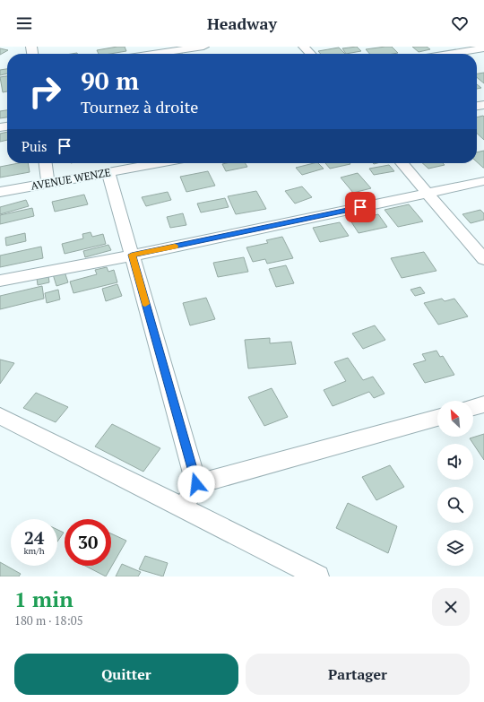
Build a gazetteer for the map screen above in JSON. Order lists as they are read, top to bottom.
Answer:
{
  "streets": {
    "street": ["AVENUE WENZE"]
  },
  "north": "top left",
  "page": {
    "header": "Headway",
    "turn": ["90 m", "Tournez à droite"],
    "then": "Puis",
    "speed": "24 km/h",
    "limit": "30",
    "heading": ["1 min", "180 m · 18:05"],
    "buttons": ["Quitter", "Partager"]
  }
}
